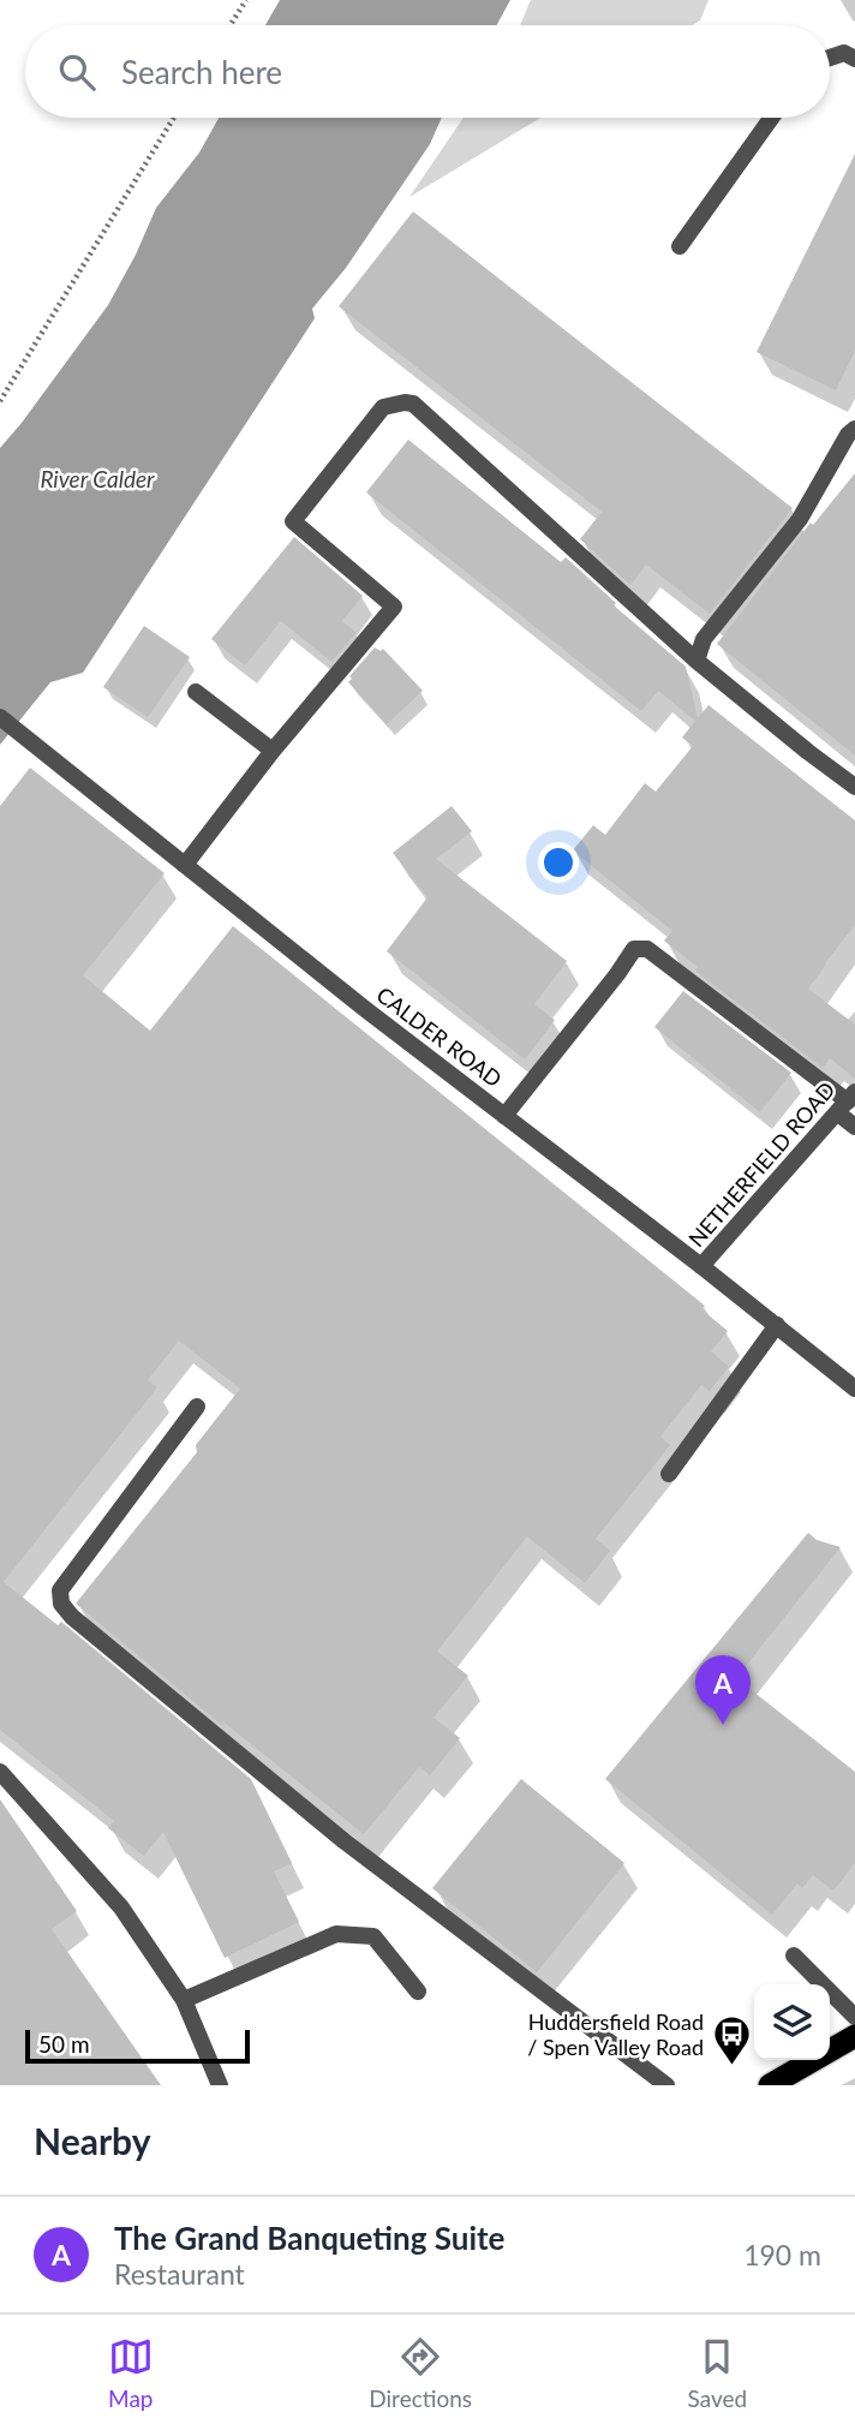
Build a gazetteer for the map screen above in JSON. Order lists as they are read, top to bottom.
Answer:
{
  "streets": {
    "street": ["CALDER ROAD", "NETHERFIELD ROAD"]
  },
  "crossings": [
    ["CALDER ROAD", "NETHERFIELD ROAD"]
  ],
  "water": ["River Calder"],
  "places": {
    "bus stop": ["Huddersfield Road / Spen Valley Road"]
  },
  "scale_bar": "50 m",
  "page": {
    "search": "Search here",
    "pins": "A",
    "scale": "50 m",
    "heading": "Nearby",
    "list": [
      {
        "mark": "A",
        "name": "The Grand Banqueting Suite",
        "note": "Restaurant",
        "value": "190 m"
      }
    ],
    "nav": ["Map", "Directions", "Saved"]
  }
}
